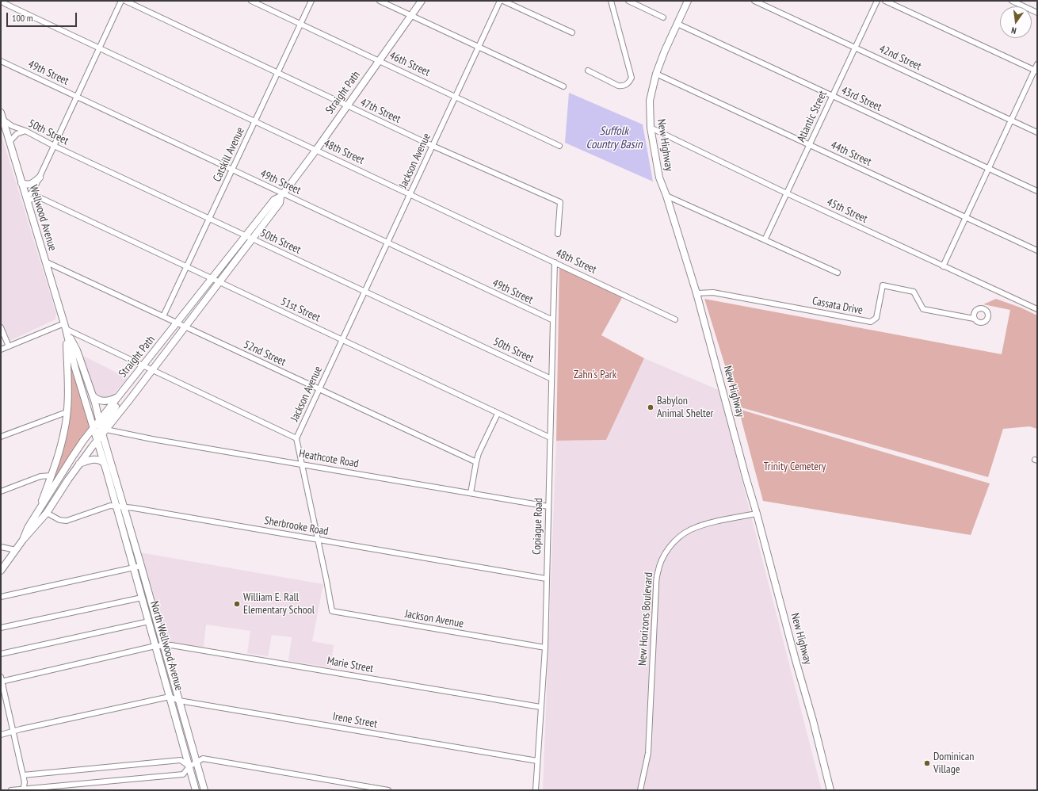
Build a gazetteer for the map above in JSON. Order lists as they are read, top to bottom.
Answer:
{
  "streets": {
    "main road": [
      "Straight Path",
      "New Highway",
      "Wellwood Avenue",
      "North Wellwood Avenue"
    ],
    "street": [
      "42nd Street",
      "46th Street",
      "49th Street",
      "43rd Street",
      "47th Street",
      "Atlantic Street",
      "50th Street",
      "48th Street",
      "44th Street",
      "Catskill Avenue",
      "Jackson Avenue",
      "45th Street",
      "Cassata Drive",
      "51st Street",
      "52nd Street",
      "Heathcote Road",
      "Sherbrooke Road",
      "Copiague Road",
      "New Horizons Boulevard",
      "Marie Street",
      "Irene Street"
    ]
  },
  "crossings": [
    ["42nd Street", "Atlantic Street"],
    ["46th Street", "Straight Path"],
    ["46th Street", "Catskill Avenue"],
    ["46th Street", "Jackson Avenue"],
    ["49th Street", "Straight Path"],
    ["49th Street", "Catskill Avenue"],
    ["49th Street", "Jackson Avenue"],
    ["49th Street", "Copiague Road"],
    ["Straight Path", "47th Street"],
    ["Straight Path", "50th Street"],
    ["Straight Path", "48th Street"],
    ["Straight Path", "Wellwood Avenue"],
    ["Straight Path", "51st Street"],
    ["Straight Path", "52nd Street"],
    ["Straight Path", "Heathcote Road"],
    ["Straight Path", "Sherbrooke Road"],
    ["43rd Street", "Atlantic Street"],
    ["43rd Street", "New Highway"],
    ["47th Street", "Catskill Avenue"],
    ["47th Street", "Jackson Avenue"],
    ["Atlantic Street", "44th Street"],
    ["Atlantic Street", "45th Street"],
    ["50th Street", "Catskill Avenue"],
    ["50th Street", "Jackson Avenue"],
    ["50th Street", "Wellwood Avenue"],
    ["50th Street", "Copiague Road"],
    ["New Highway", "44th Street"],
    ["New Highway", "45th Street"],
    ["New Highway", "Cassata Drive"],
    ["New Highway", "New Horizons Boulevard"],
    ["48th Street", "Catskill Avenue"],
    ["48th Street", "Jackson Avenue"],
    ["48th Street", "Copiague Road"],
    ["Catskill Avenue", "51st Street"],
    ["Catskill Avenue", "52nd Street"],
    ["Jackson Avenue", "51st Street"],
    ["Jackson Avenue", "52nd Street"],
    ["Jackson Avenue", "Heathcote Road"],
    ["Jackson Avenue", "Sherbrooke Road"],
    ["Jackson Avenue", "Copiague Road"],
    ["Wellwood Avenue", "51st Street"],
    ["Wellwood Avenue", "52nd Street"],
    ["Wellwood Avenue", "Heathcote Road"],
    ["Wellwood Avenue", "Sherbrooke Road"],
    ["Wellwood Avenue", "North Wellwood Avenue"],
    ["Wellwood Avenue", "Marie Street"],
    ["Wellwood Avenue", "Irene Street"],
    ["51st Street", "Copiague Road"],
    ["Heathcote Road", "Copiague Road"],
    ["Sherbrooke Road", "Copiague Road"],
    ["Sherbrooke Road", "North Wellwood Avenue"],
    ["Copiague Road", "Marie Street"],
    ["Copiague Road", "Irene Street"],
    ["North Wellwood Avenue", "Marie Street"],
    ["North Wellwood Avenue", "Irene Street"]
  ],
  "water": ["Suffolk Country Basin"],
  "parks": ["Zahn's Park", "Trinity Cemetery"],
  "places": ["Babylon Animal Shelter", "William E. Rall Elementary School", "Dominican Village"],
  "scale_bar": "100 m",
  "north": "bottom"
}
